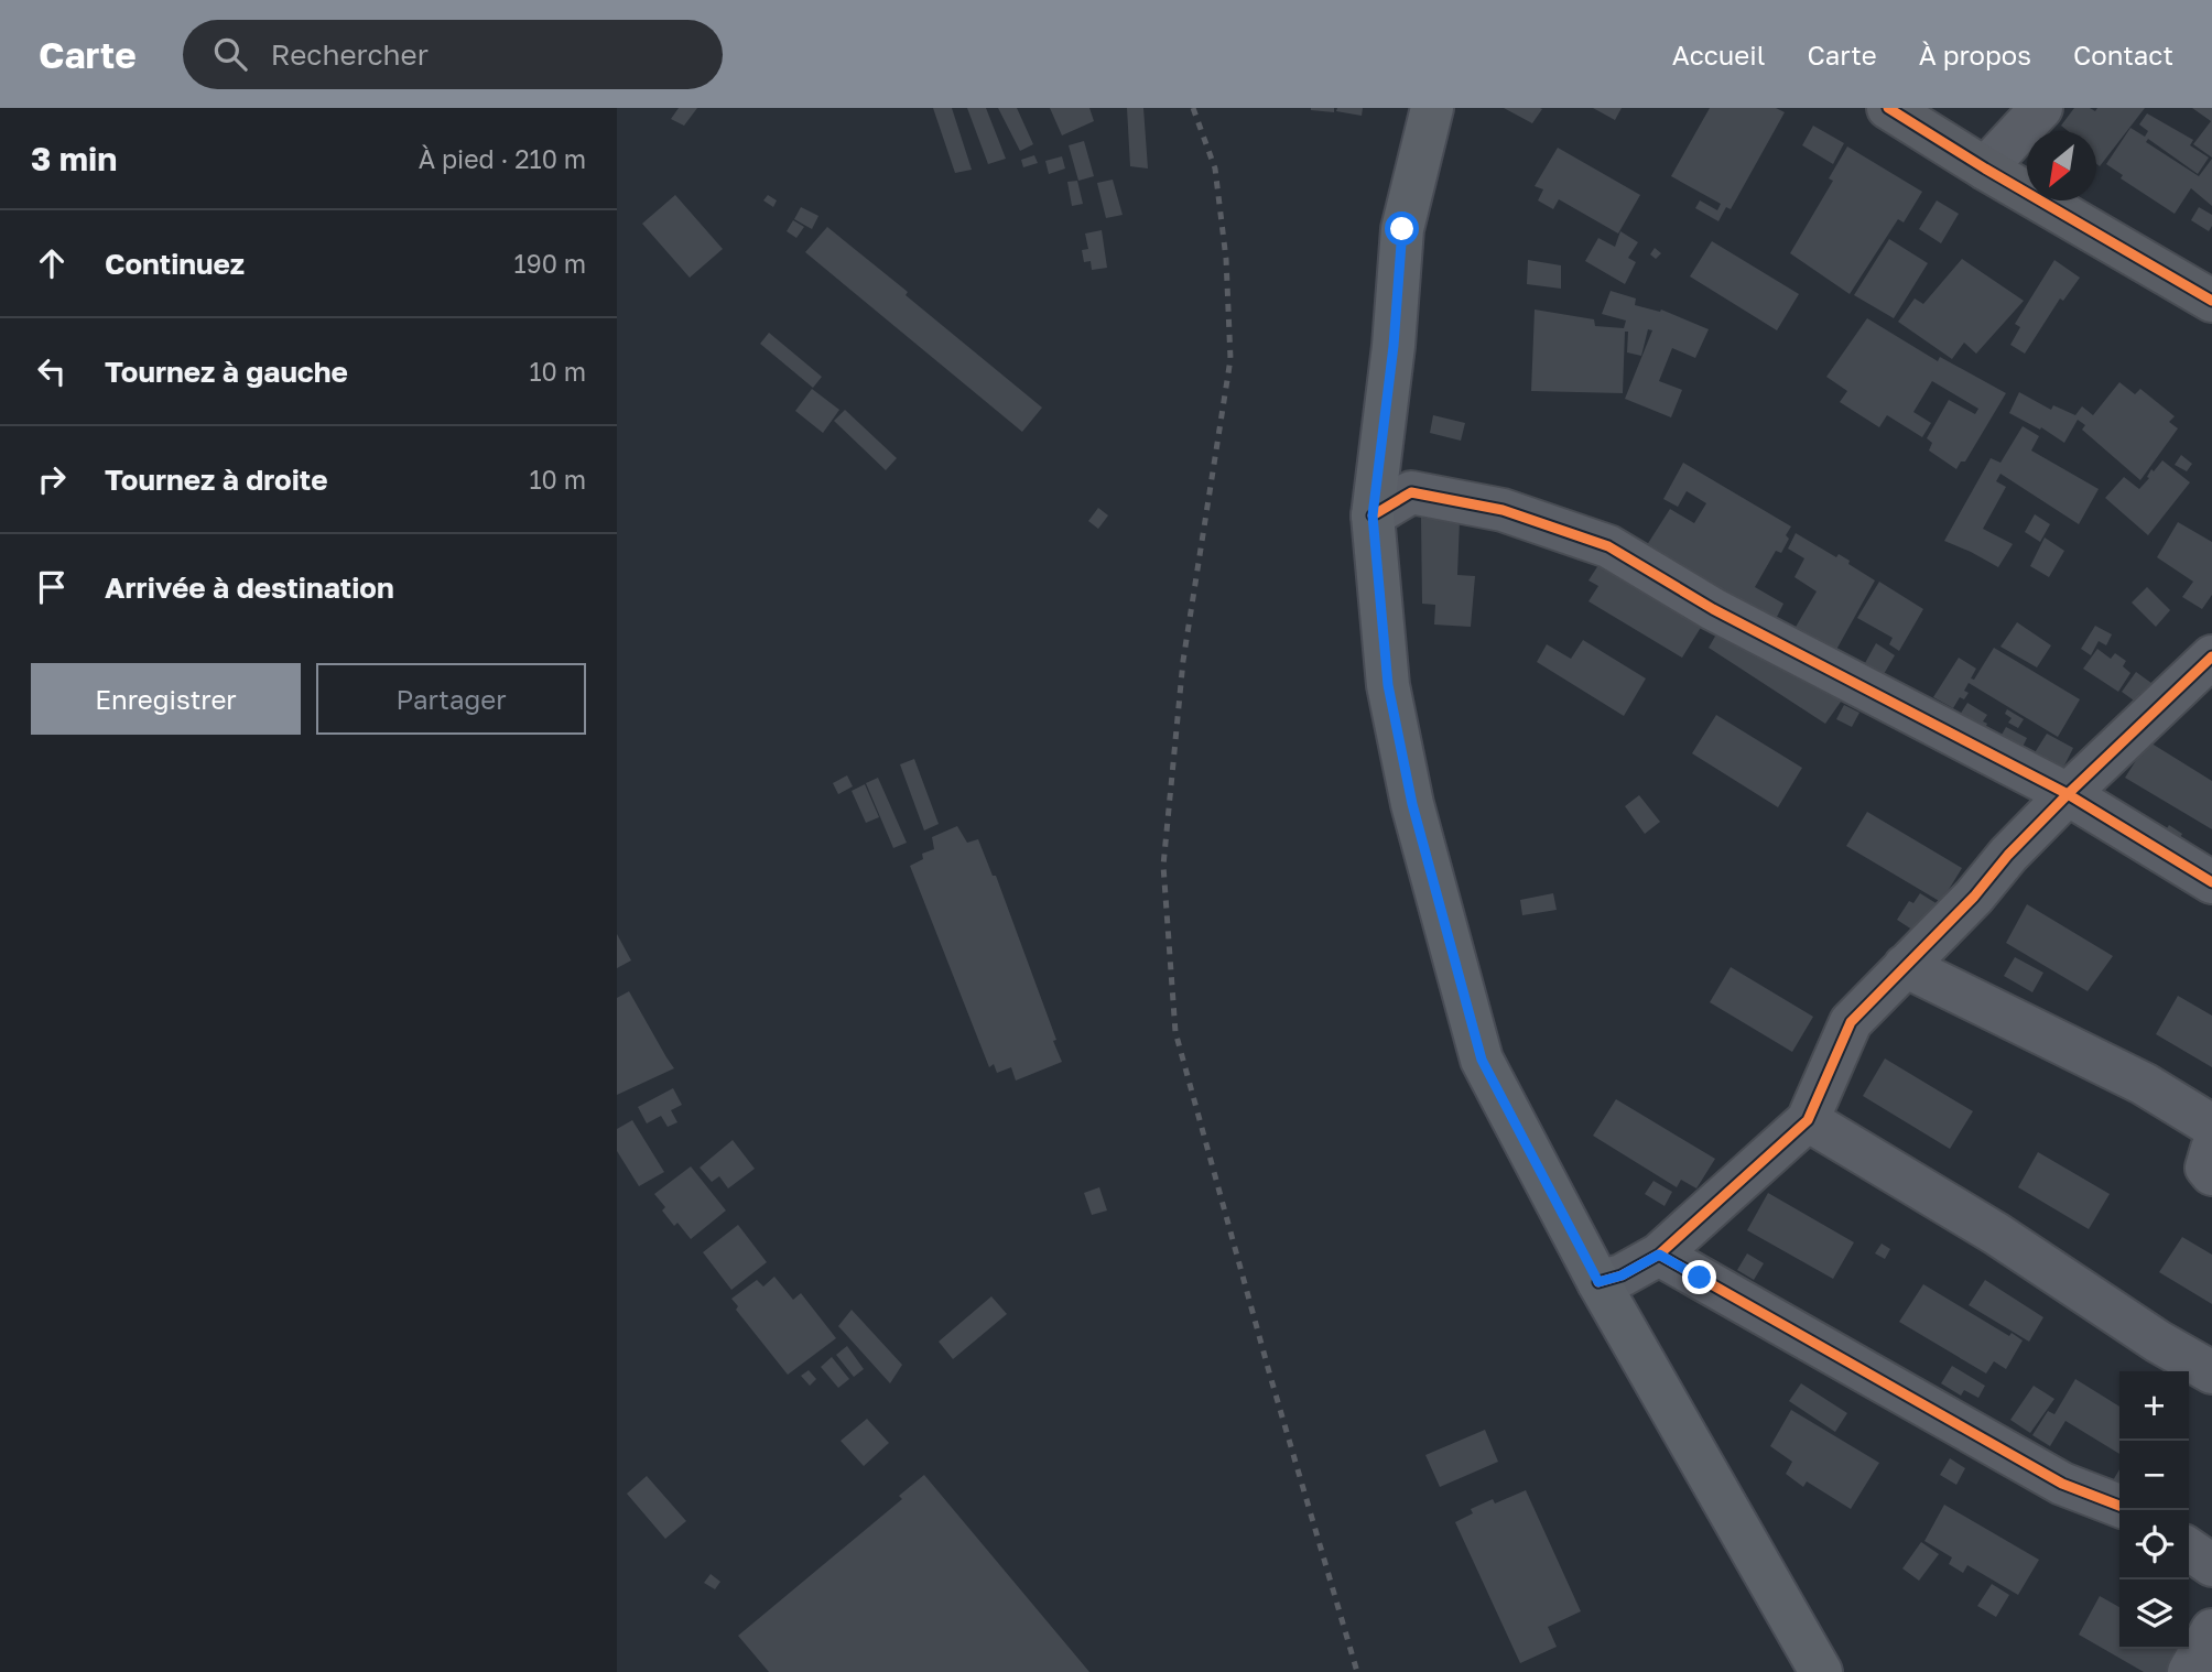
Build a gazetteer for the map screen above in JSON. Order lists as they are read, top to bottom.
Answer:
{
  "north": "bottom left",
  "page": {
    "header": "Carte",
    "search": "Rechercher",
    "nav": [
      "Accueil",
      "Carte",
      "À propos",
      "Contact"
    ],
    "heading": ["3 min", "À pied · 210 m"],
    "list": [
      ["Continuez", "190 m"],
      ["Tournez à gauche", "10 m"],
      ["Tournez à droite", "10 m"],
      "Arrivée à destination"
    ],
    "buttons": ["Enregistrer", "Partager"],
    "map_buttons": ["+", "−"]
  }
}
